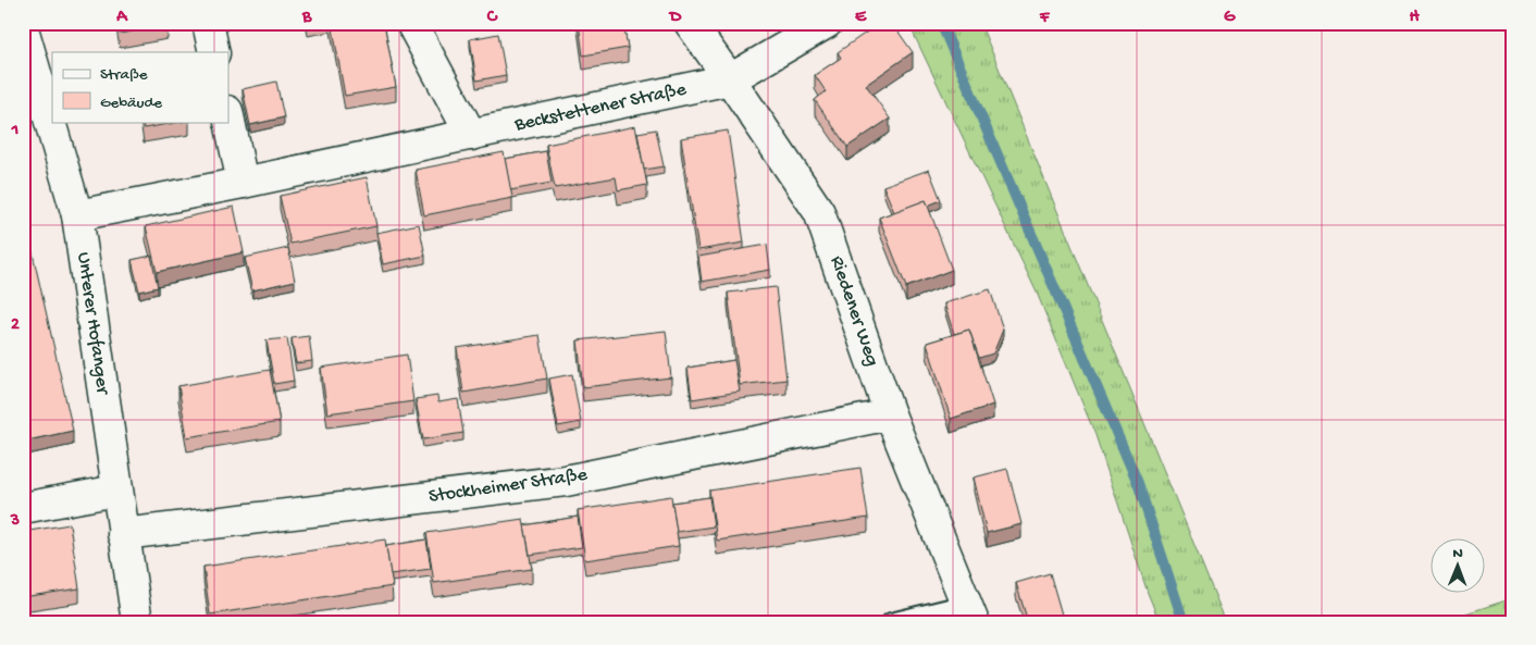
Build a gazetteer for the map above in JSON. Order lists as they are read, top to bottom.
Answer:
{
  "streets": {
    "street": [
      "Beckstettener Straße",
      "Riedener Weg",
      "Unterer Hofanger",
      "Stockheimer Straße"
    ]
  },
  "crossings": [
    ["Beckstettener Straße", "Riedener Weg"],
    ["Beckstettener Straße", "Unterer Hofanger"],
    ["Riedener Weg", "Stockheimer Straße"],
    ["Unterer Hofanger", "Stockheimer Straße"]
  ],
  "legend": ["Straße", "Gebäude"],
  "north": "top",
  "grid": {
    "columns": [
      "A",
      "B",
      "C",
      "D",
      "E",
      "F",
      "G",
      "H"
    ],
    "rows": ["1", "2", "3"]
  }
}
